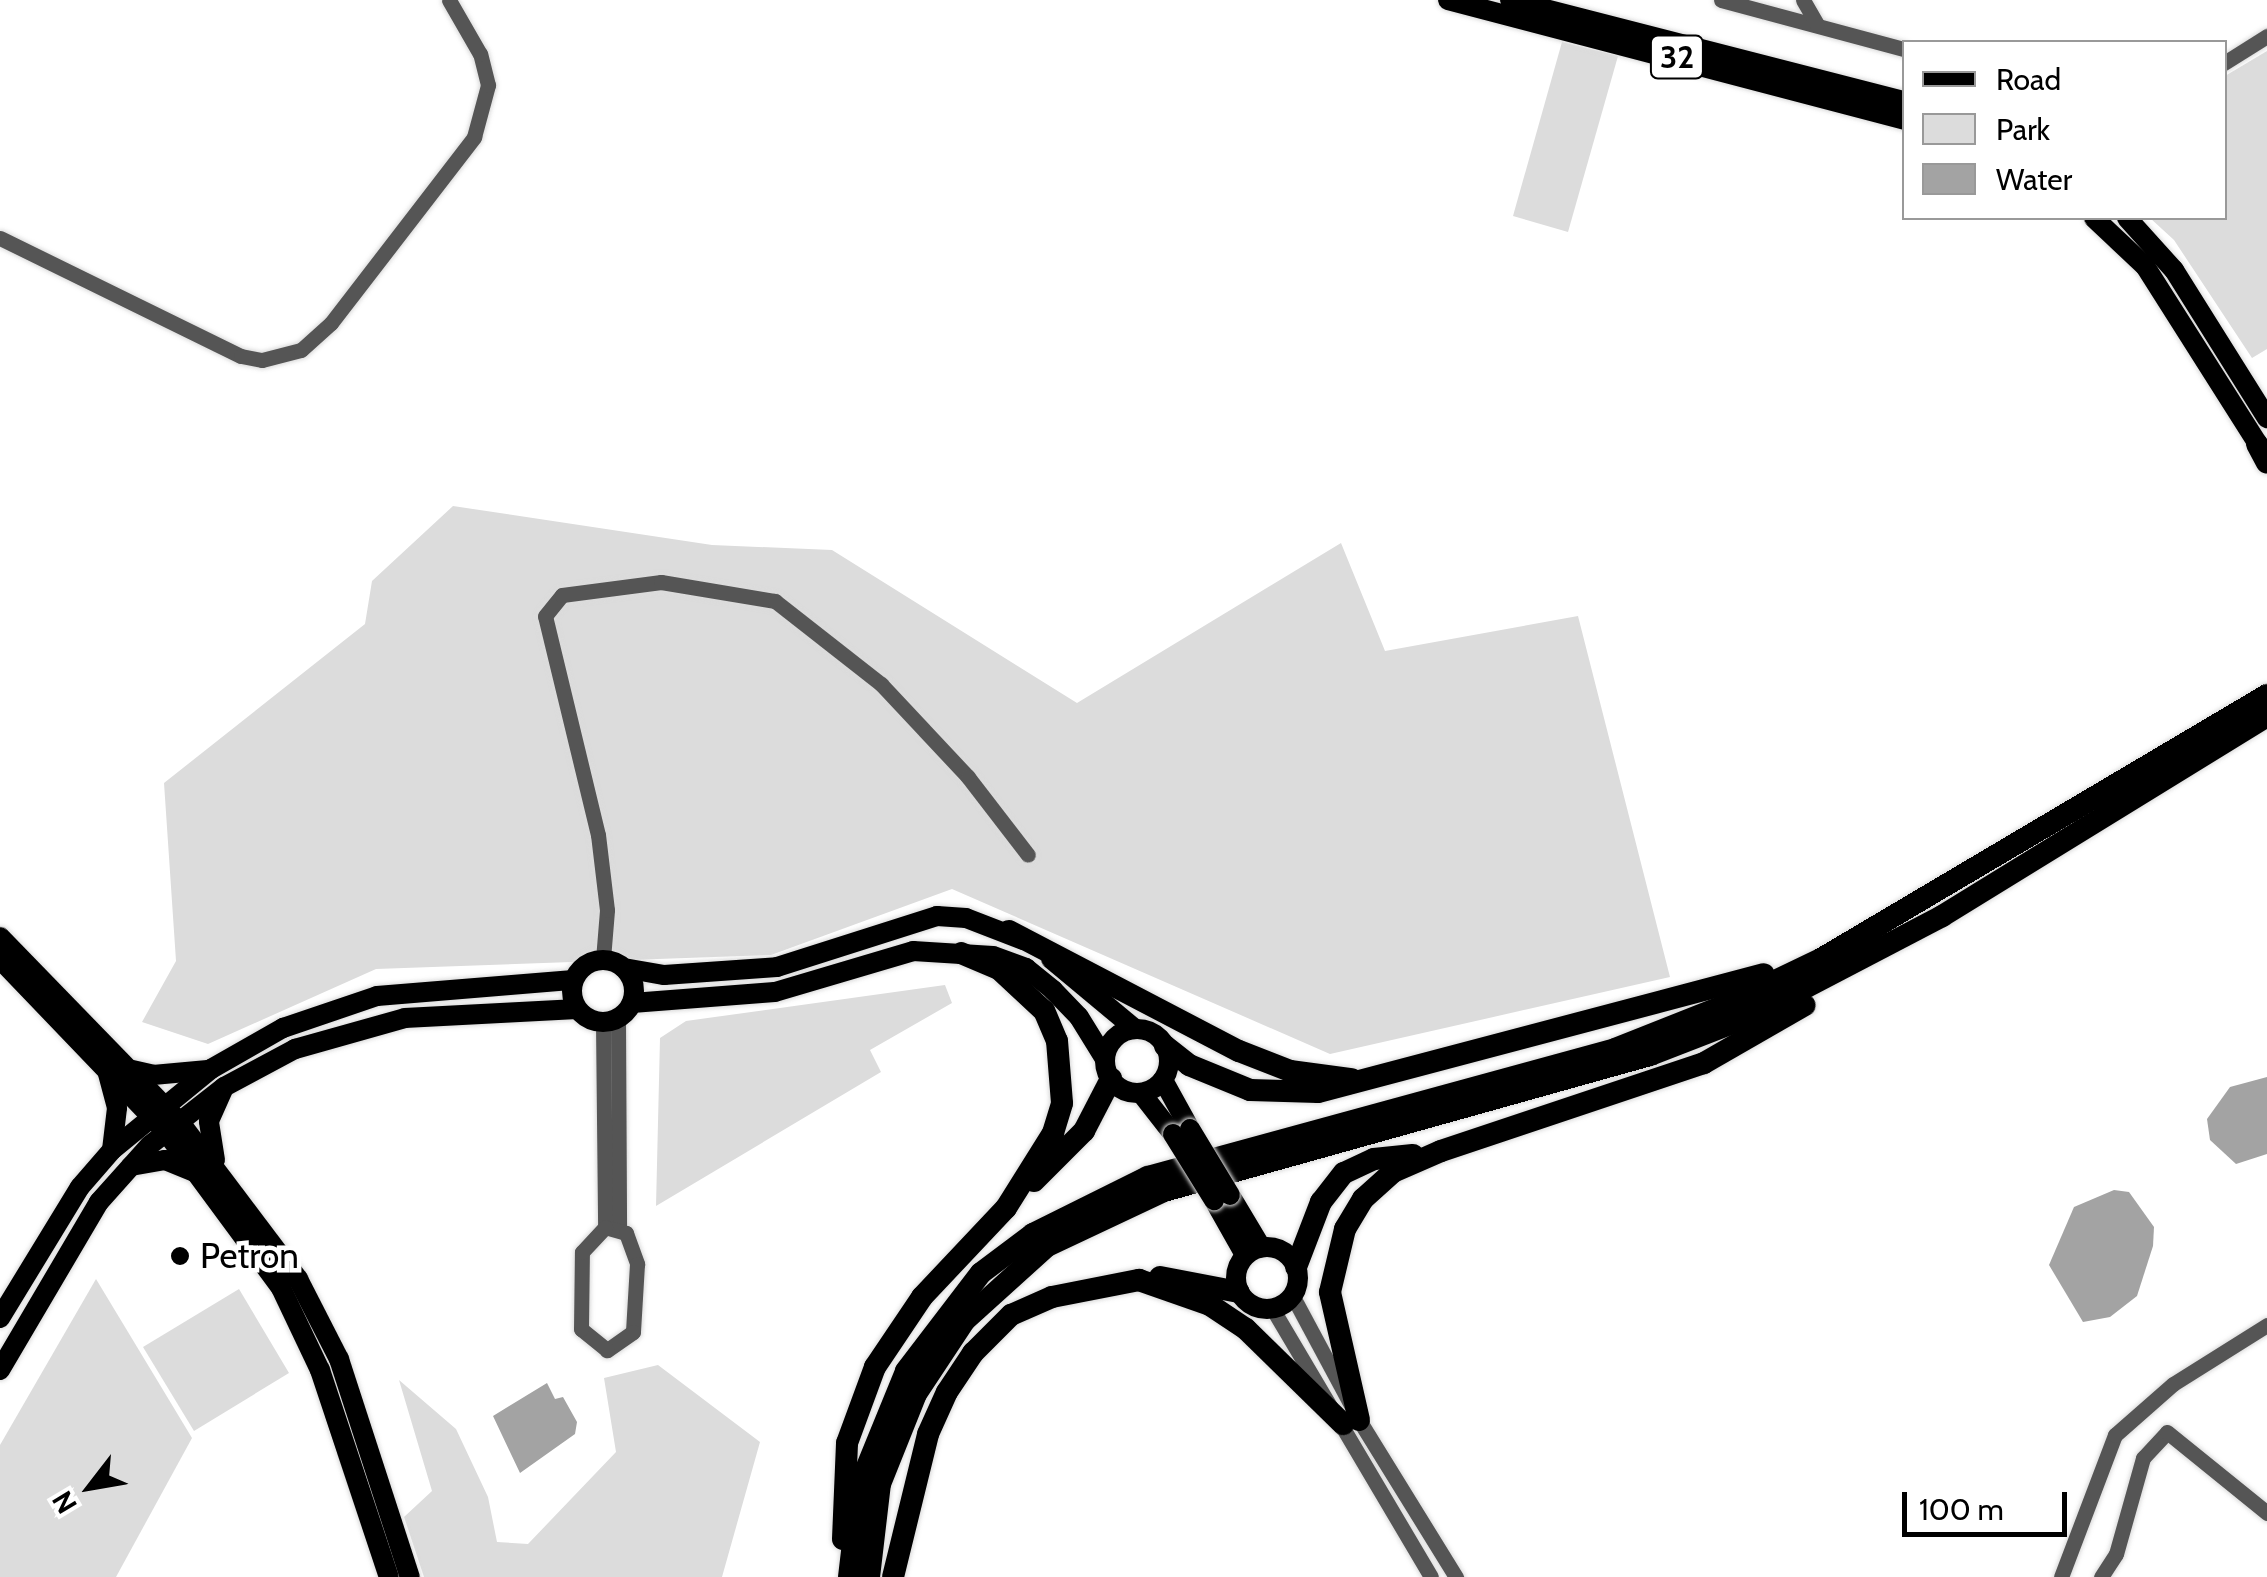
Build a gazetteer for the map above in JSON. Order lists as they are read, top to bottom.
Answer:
{
  "streets": {
    "main road": ["32"]
  },
  "places": ["Petron"],
  "legend": ["Road", "Park", "Water"],
  "scale_bar": "100 m",
  "north": "bottom left"
}
